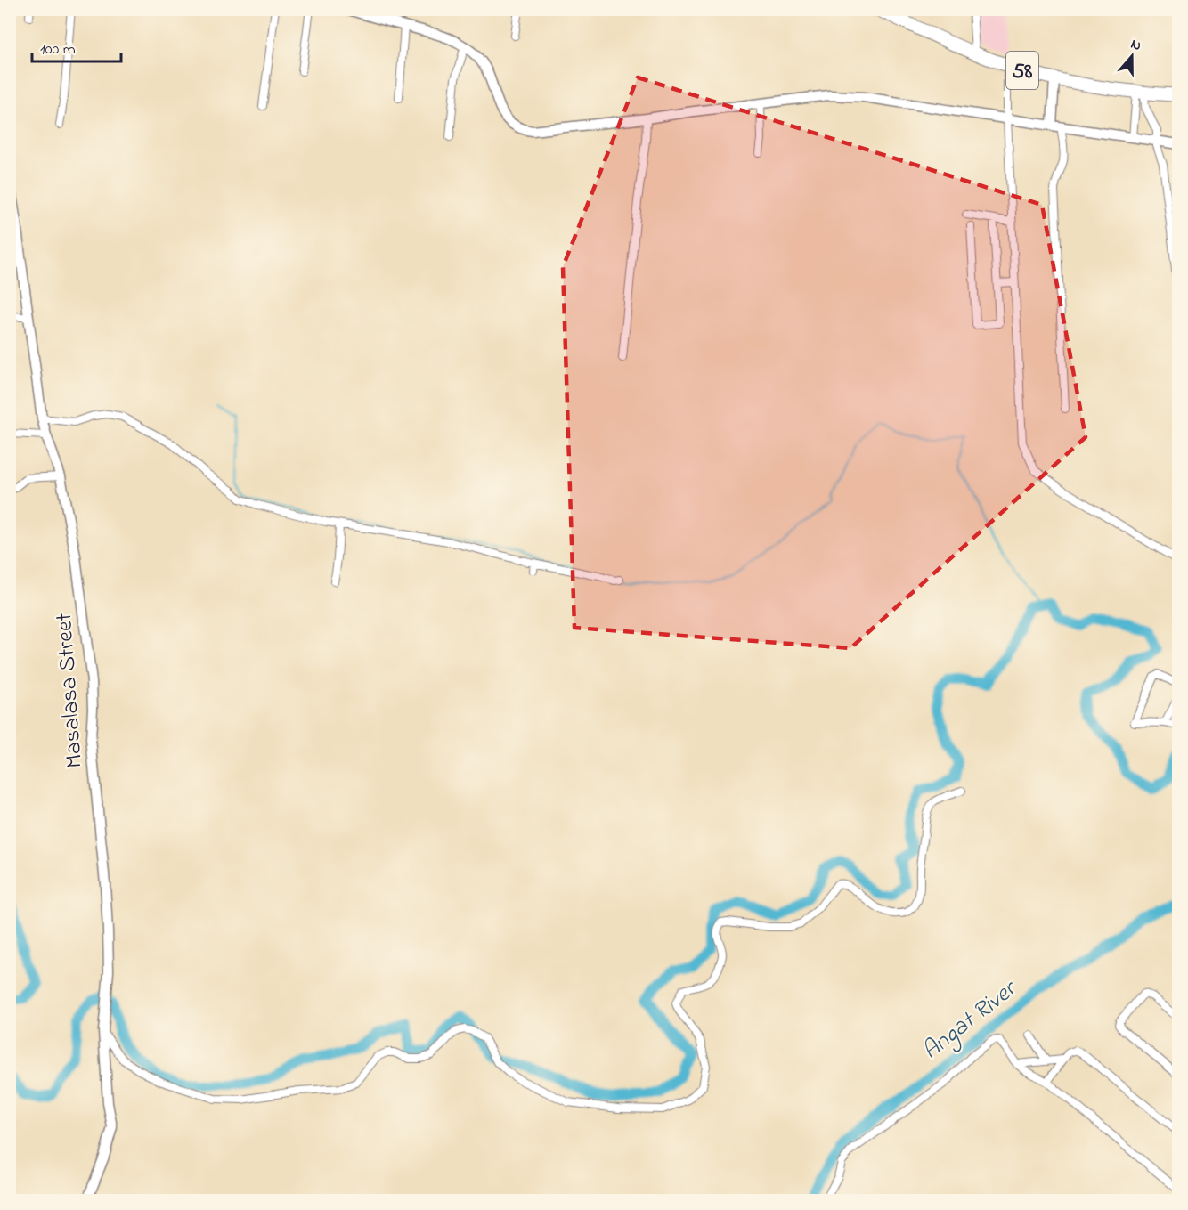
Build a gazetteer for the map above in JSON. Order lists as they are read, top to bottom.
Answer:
{
  "streets": {
    "highway": ["58"],
    "street": ["Masalasa Street"]
  },
  "water": ["Angat River"],
  "scale_bar": "100 m",
  "north": "top"
}
